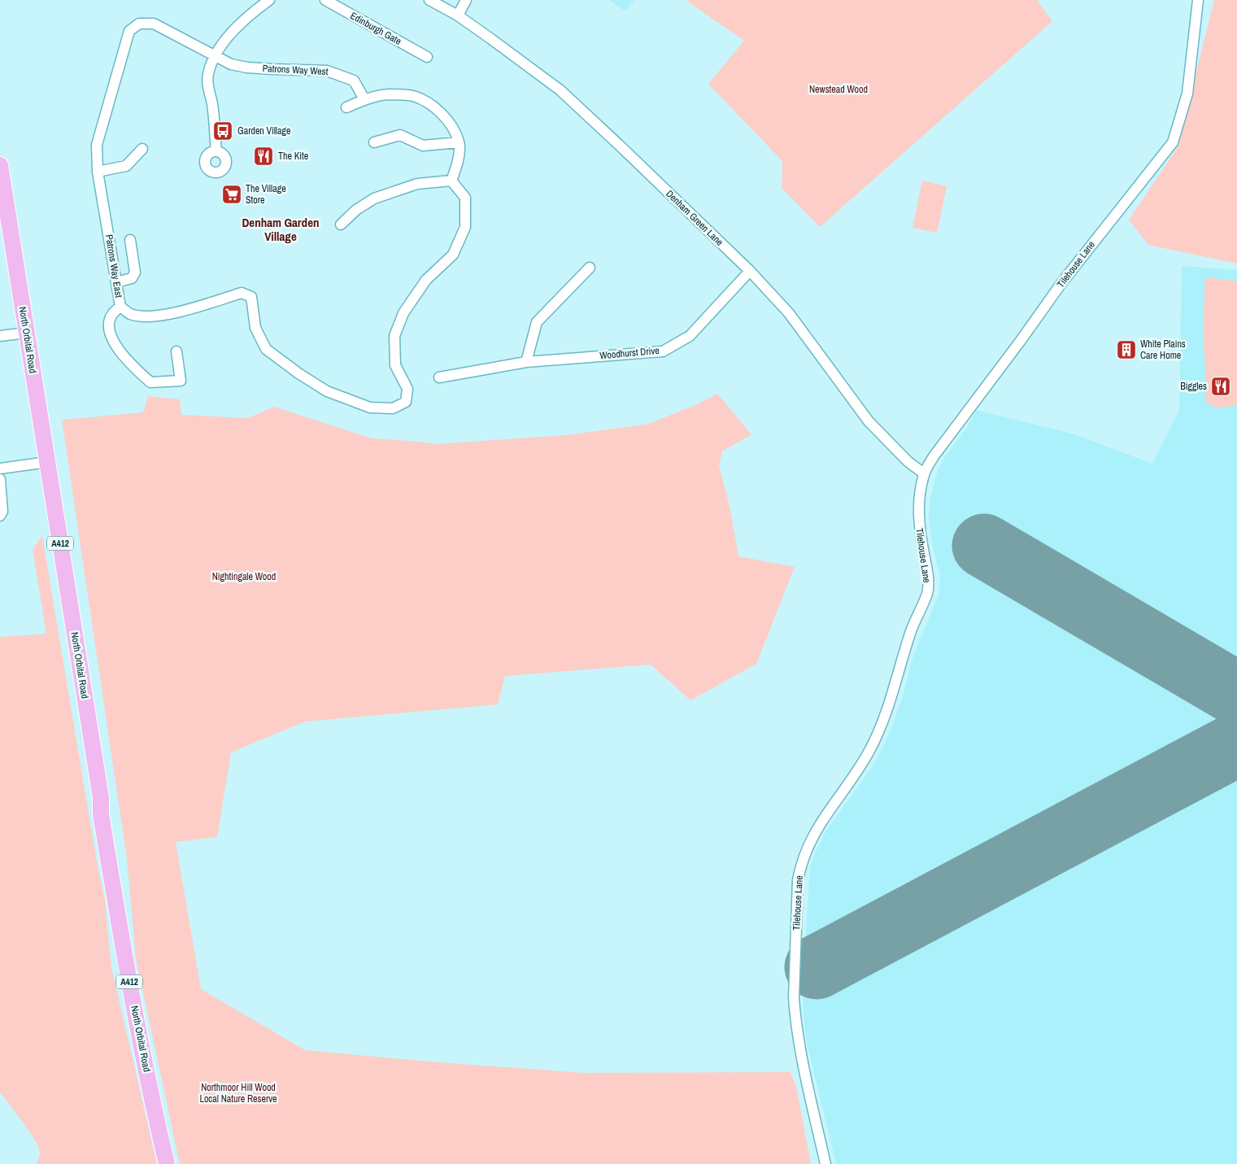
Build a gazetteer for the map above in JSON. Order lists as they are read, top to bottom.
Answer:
{
  "streets": {
    "main road": ["North Orbital Road", "A412"],
    "street": [
      "Edinburgh Gate",
      "Patrons Way West",
      "Denham Green Lane",
      "Tilehouse Lane",
      "Patrons Way East",
      "Woodhurst Drive"
    ]
  },
  "crossings": [
    ["Patrons Way West", "Patrons Way East"],
    ["Denham Green Lane", "Tilehouse Lane"],
    ["Denham Green Lane", "Woodhurst Drive"]
  ],
  "districts": ["Denham Garden Village"],
  "parks": ["Newstead Wood", "Nightingale Wood", "Northmoor Hill Wood Local Nature Reserve"],
  "places": {
    "bus stop": ["Garden Village"],
    "restaurant": ["The Kite", "Biggles"],
    "supermarket": ["The Village Store"],
    "building": ["White Plains Care Home"]
  }
}
